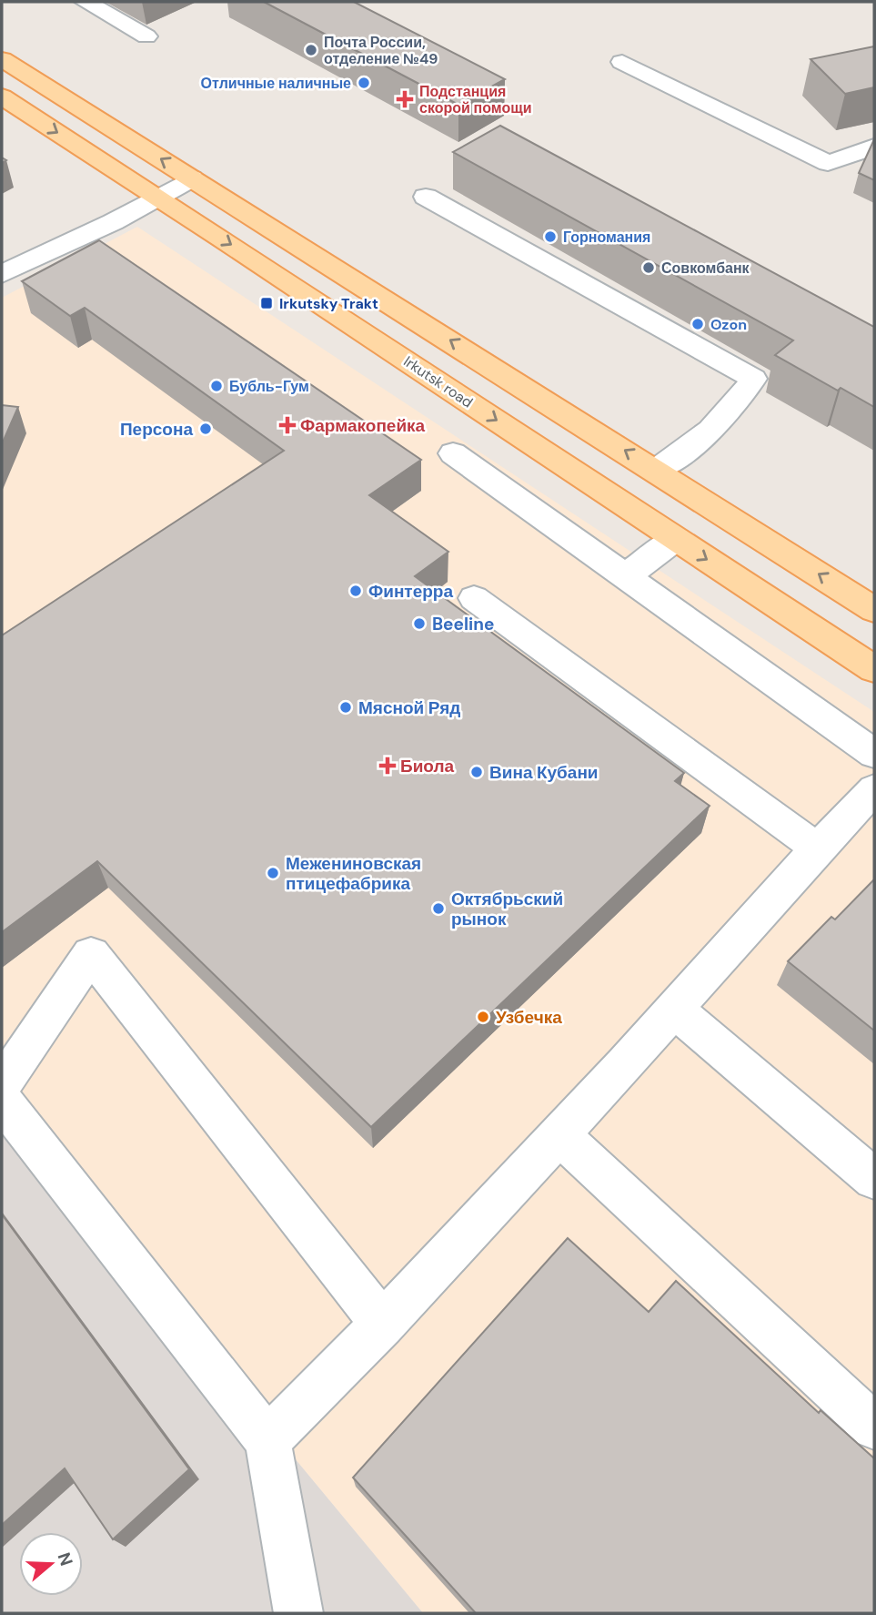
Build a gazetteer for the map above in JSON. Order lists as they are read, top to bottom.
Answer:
{
  "streets": {
    "main road": ["Irkutsk road"]
  },
  "places": {
    "other": [
      "Почта России, отделение №49",
      "Отличные наличные",
      "Горномания",
      "Совкомбанк",
      "Ozon",
      "Бубль-Гум",
      "Персона",
      "Финтерра",
      "Beeline",
      "Мясной Ряд",
      "Вина Кубани",
      "Межениновская птицефабрика",
      "Октябрьский рынок",
      "Узбечка"
    ],
    "health": ["Подстанция скорой помощи", "Фармакопейка", "Биола"],
    "transit": ["Irkutsky Trakt"]
  },
  "north": "right"
}
